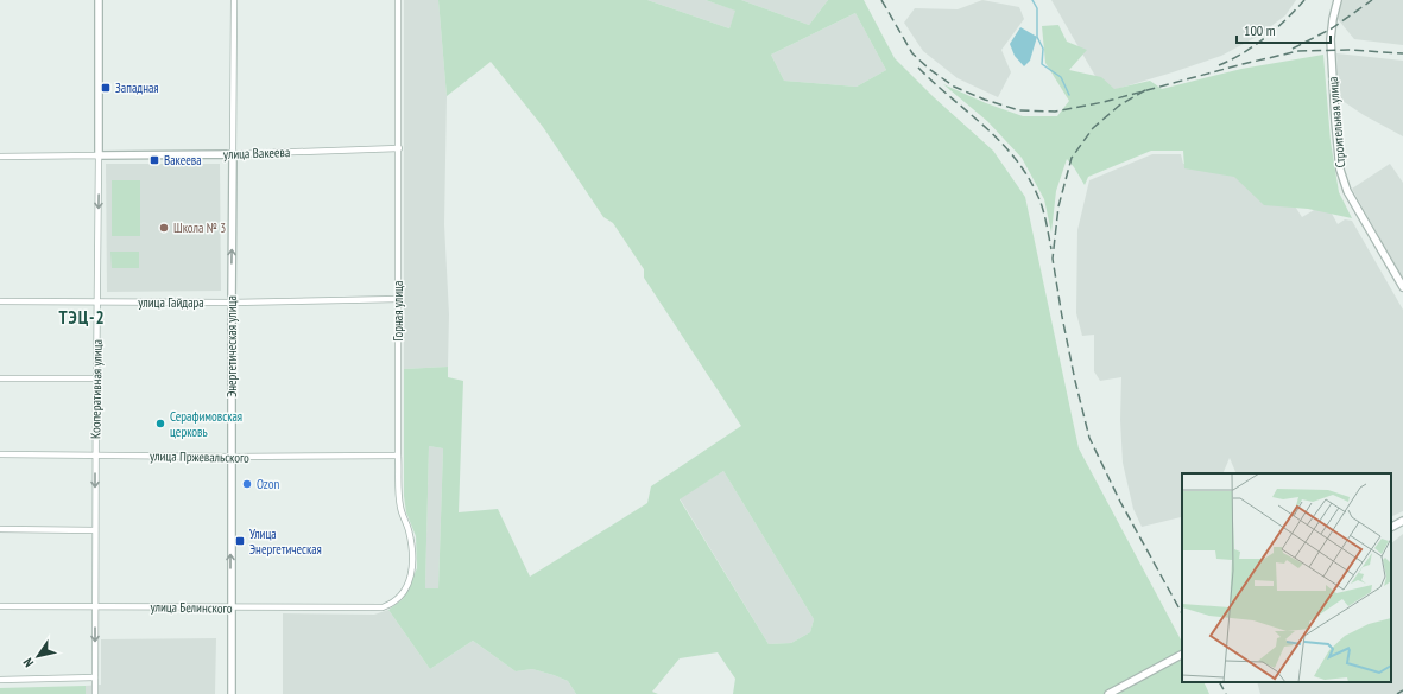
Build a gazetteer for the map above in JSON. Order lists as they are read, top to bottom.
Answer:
{
  "streets": {
    "street": [
      "Строительная улица",
      "улица Вакеева",
      "улица Гайдара",
      "Горная улица",
      "Энергетическая улица",
      "Кооперативная улица",
      "улица Пржевальского",
      "улица Белинского"
    ]
  },
  "crossings": [
    ["улица Вакеева", "Горная улица"],
    ["улица Вакеева", "Энергетическая улица"],
    ["улица Вакеева", "Кооперативная улица"],
    ["улица Гайдара", "Горная улица"],
    ["улица Гайдара", "Энергетическая улица"],
    ["улица Гайдара", "Кооперативная улица"],
    ["Горная улица", "улица Пржевальского"],
    ["Горная улица", "улица Белинского"],
    ["Энергетическая улица", "улица Пржевальского"],
    ["Энергетическая улица", "улица Белинского"],
    ["Кооперативная улица", "улица Пржевальского"],
    ["Кооперативная улица", "улица Белинского"]
  ],
  "one_way": ["Энергетическая улица", "Кооперативная улица"],
  "districts": ["ТЭЦ-2"],
  "places": {
    "transit": ["Западная", "Вакеева", "Улица Энергетическая"],
    "other": ["Школа № 3", "Серафимовская церковь", "Ozon"]
  },
  "scale_bar": "100 m",
  "north": "bottom left"
}
